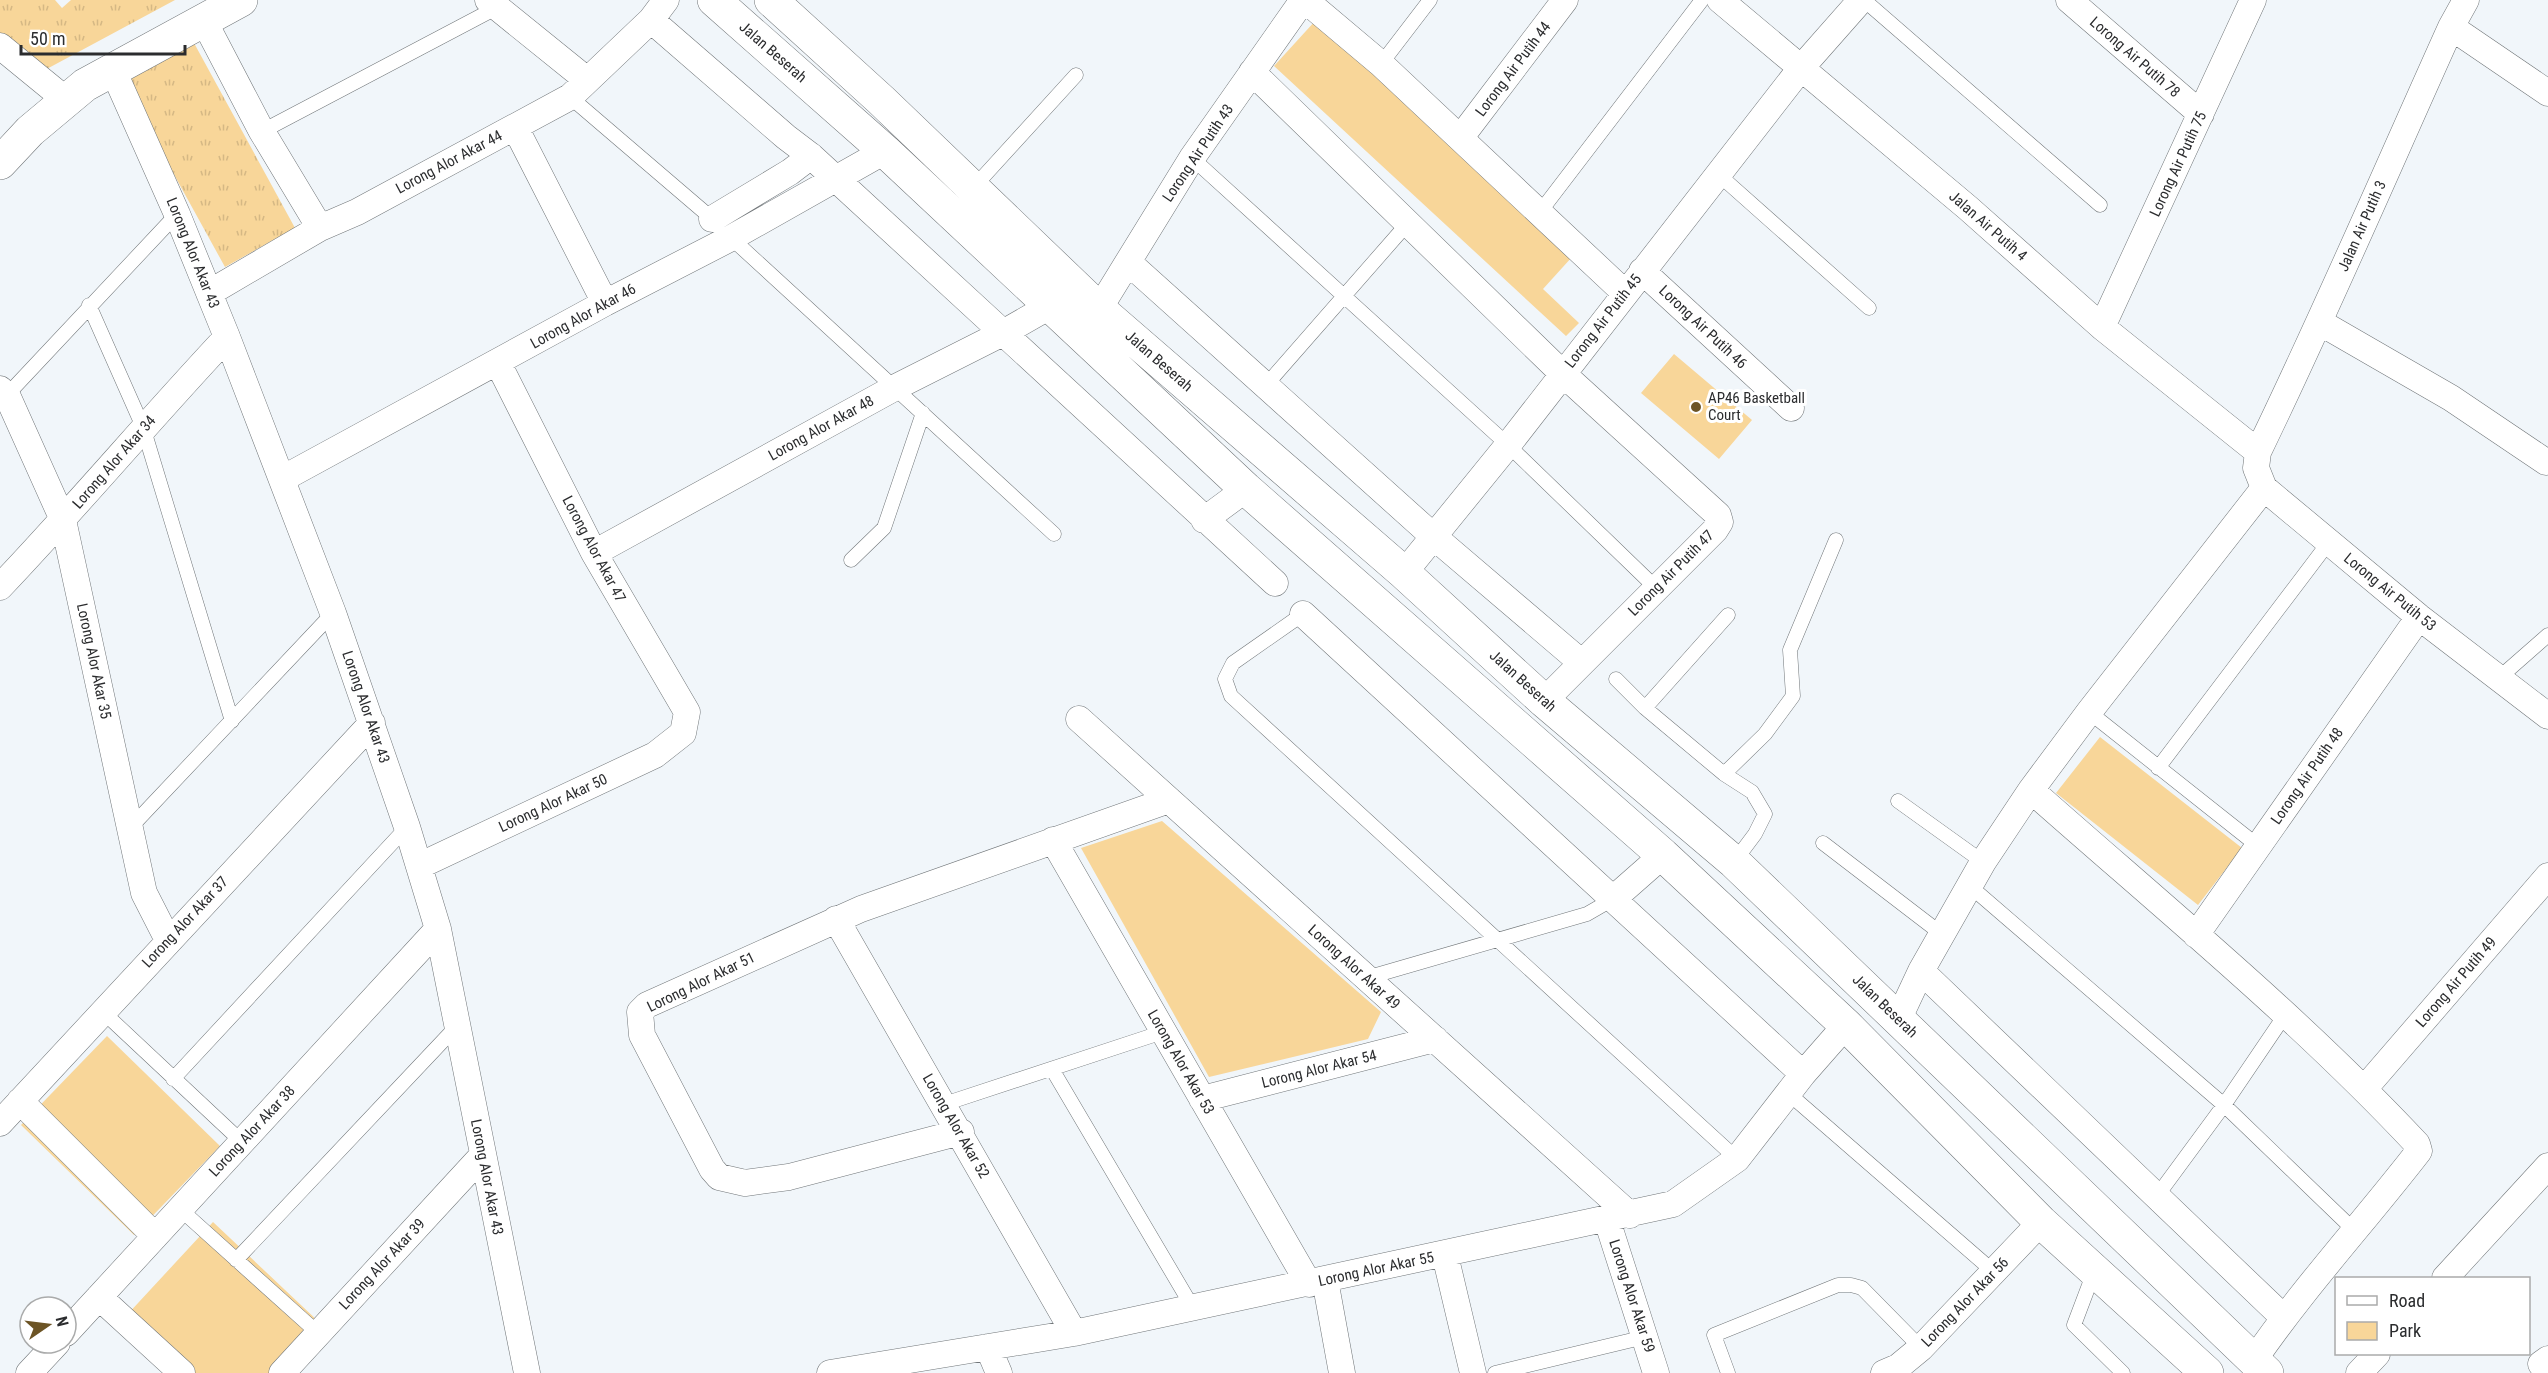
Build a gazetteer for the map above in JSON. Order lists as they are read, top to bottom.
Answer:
{
  "streets": {
    "main road": ["Jalan Beserah"],
    "street": [
      "Lorong Air Putih 78",
      "Lorong Air Putih 44",
      "Lorong Air Putih 43",
      "Lorong Alor Akar 44",
      "Lorong Air Putih 75",
      "Jalan Air Putih 4",
      "Jalan Air Putih 3",
      "Lorong Alor Akar 43",
      "Lorong Alor Akar 46",
      "Lorong Air Putih 45",
      "Lorong Air Putih 46",
      "Lorong Alor Akar 48",
      "Lorong Alor Akar 34",
      "Lorong Alor Akar 47",
      "Lorong Air Putih 47",
      "Lorong Air Putih 53",
      "Lorong Alor Akar 35",
      "Lorong Air Putih 48",
      "Lorong Alor Akar 50",
      "Lorong Alor Akar 37",
      "Lorong Alor Akar 49",
      "Lorong Alor Akar 51",
      "Lorong Air Putih 49",
      "Lorong Alor Akar 53",
      "Lorong Alor Akar 54",
      "Lorong Alor Akar 52",
      "Lorong Alor Akar 38",
      "Lorong Alor Akar 39",
      "Lorong Alor Akar 55",
      "Lorong Alor Akar 59",
      "Lorong Alor Akar 56"
    ]
  },
  "crossings": [
    ["Jalan Beserah", "Lorong Air Putih 43"],
    ["Jalan Beserah", "Lorong Alor Akar 46"],
    ["Jalan Beserah", "Lorong Air Putih 45"],
    ["Jalan Beserah", "Lorong Alor Akar 48"],
    ["Jalan Beserah", "Lorong Air Putih 47"],
    ["Jalan Beserah", "Lorong Alor Akar 55"],
    ["Jalan Beserah", "Lorong Alor Akar 56"],
    ["Lorong Air Putih 78", "Lorong Air Putih 75"],
    ["Lorong Alor Akar 44", "Lorong Alor Akar 43"],
    ["Lorong Air Putih 75", "Jalan Air Putih 4"],
    ["Jalan Air Putih 4", "Jalan Air Putih 3"],
    ["Jalan Air Putih 4", "Lorong Air Putih 45"],
    ["Lorong Alor Akar 43", "Lorong Alor Akar 46"],
    ["Lorong Alor Akar 43", "Lorong Alor Akar 34"],
    ["Lorong Alor Akar 43", "Lorong Alor Akar 50"],
    ["Lorong Alor Akar 43", "Lorong Alor Akar 37"],
    ["Lorong Alor Akar 43", "Lorong Alor Akar 38"],
    ["Lorong Alor Akar 43", "Lorong Alor Akar 39"],
    ["Lorong Alor Akar 46", "Lorong Alor Akar 47"],
    ["Lorong Air Putih 45", "Lorong Air Putih 46"],
    ["Lorong Air Putih 45", "Lorong Air Putih 47"],
    ["Lorong Alor Akar 48", "Lorong Alor Akar 47"],
    ["Lorong Alor Akar 34", "Lorong Alor Akar 35"],
    ["Lorong Alor Akar 47", "Lorong Alor Akar 50"],
    ["Lorong Air Putih 53", "Lorong Air Putih 48"],
    ["Lorong Alor Akar 35", "Lorong Alor Akar 37"],
    ["Lorong Alor Akar 49", "Lorong Alor Akar 51"],
    ["Lorong Alor Akar 49", "Lorong Alor Akar 54"],
    ["Lorong Alor Akar 49", "Lorong Alor Akar 55"],
    ["Lorong Alor Akar 49", "Lorong Alor Akar 59"],
    ["Lorong Alor Akar 51", "Lorong Alor Akar 53"],
    ["Lorong Alor Akar 51", "Lorong Alor Akar 52"],
    ["Lorong Alor Akar 53", "Lorong Alor Akar 54"],
    ["Lorong Alor Akar 53", "Lorong Alor Akar 55"],
    ["Lorong Alor Akar 52", "Lorong Alor Akar 55"],
    ["Lorong Alor Akar 55", "Lorong Alor Akar 59"]
  ],
  "places": ["AP46 Basketball Court"],
  "legend": ["Road", "Park"],
  "scale_bar": "50 m",
  "north": "right"
}
